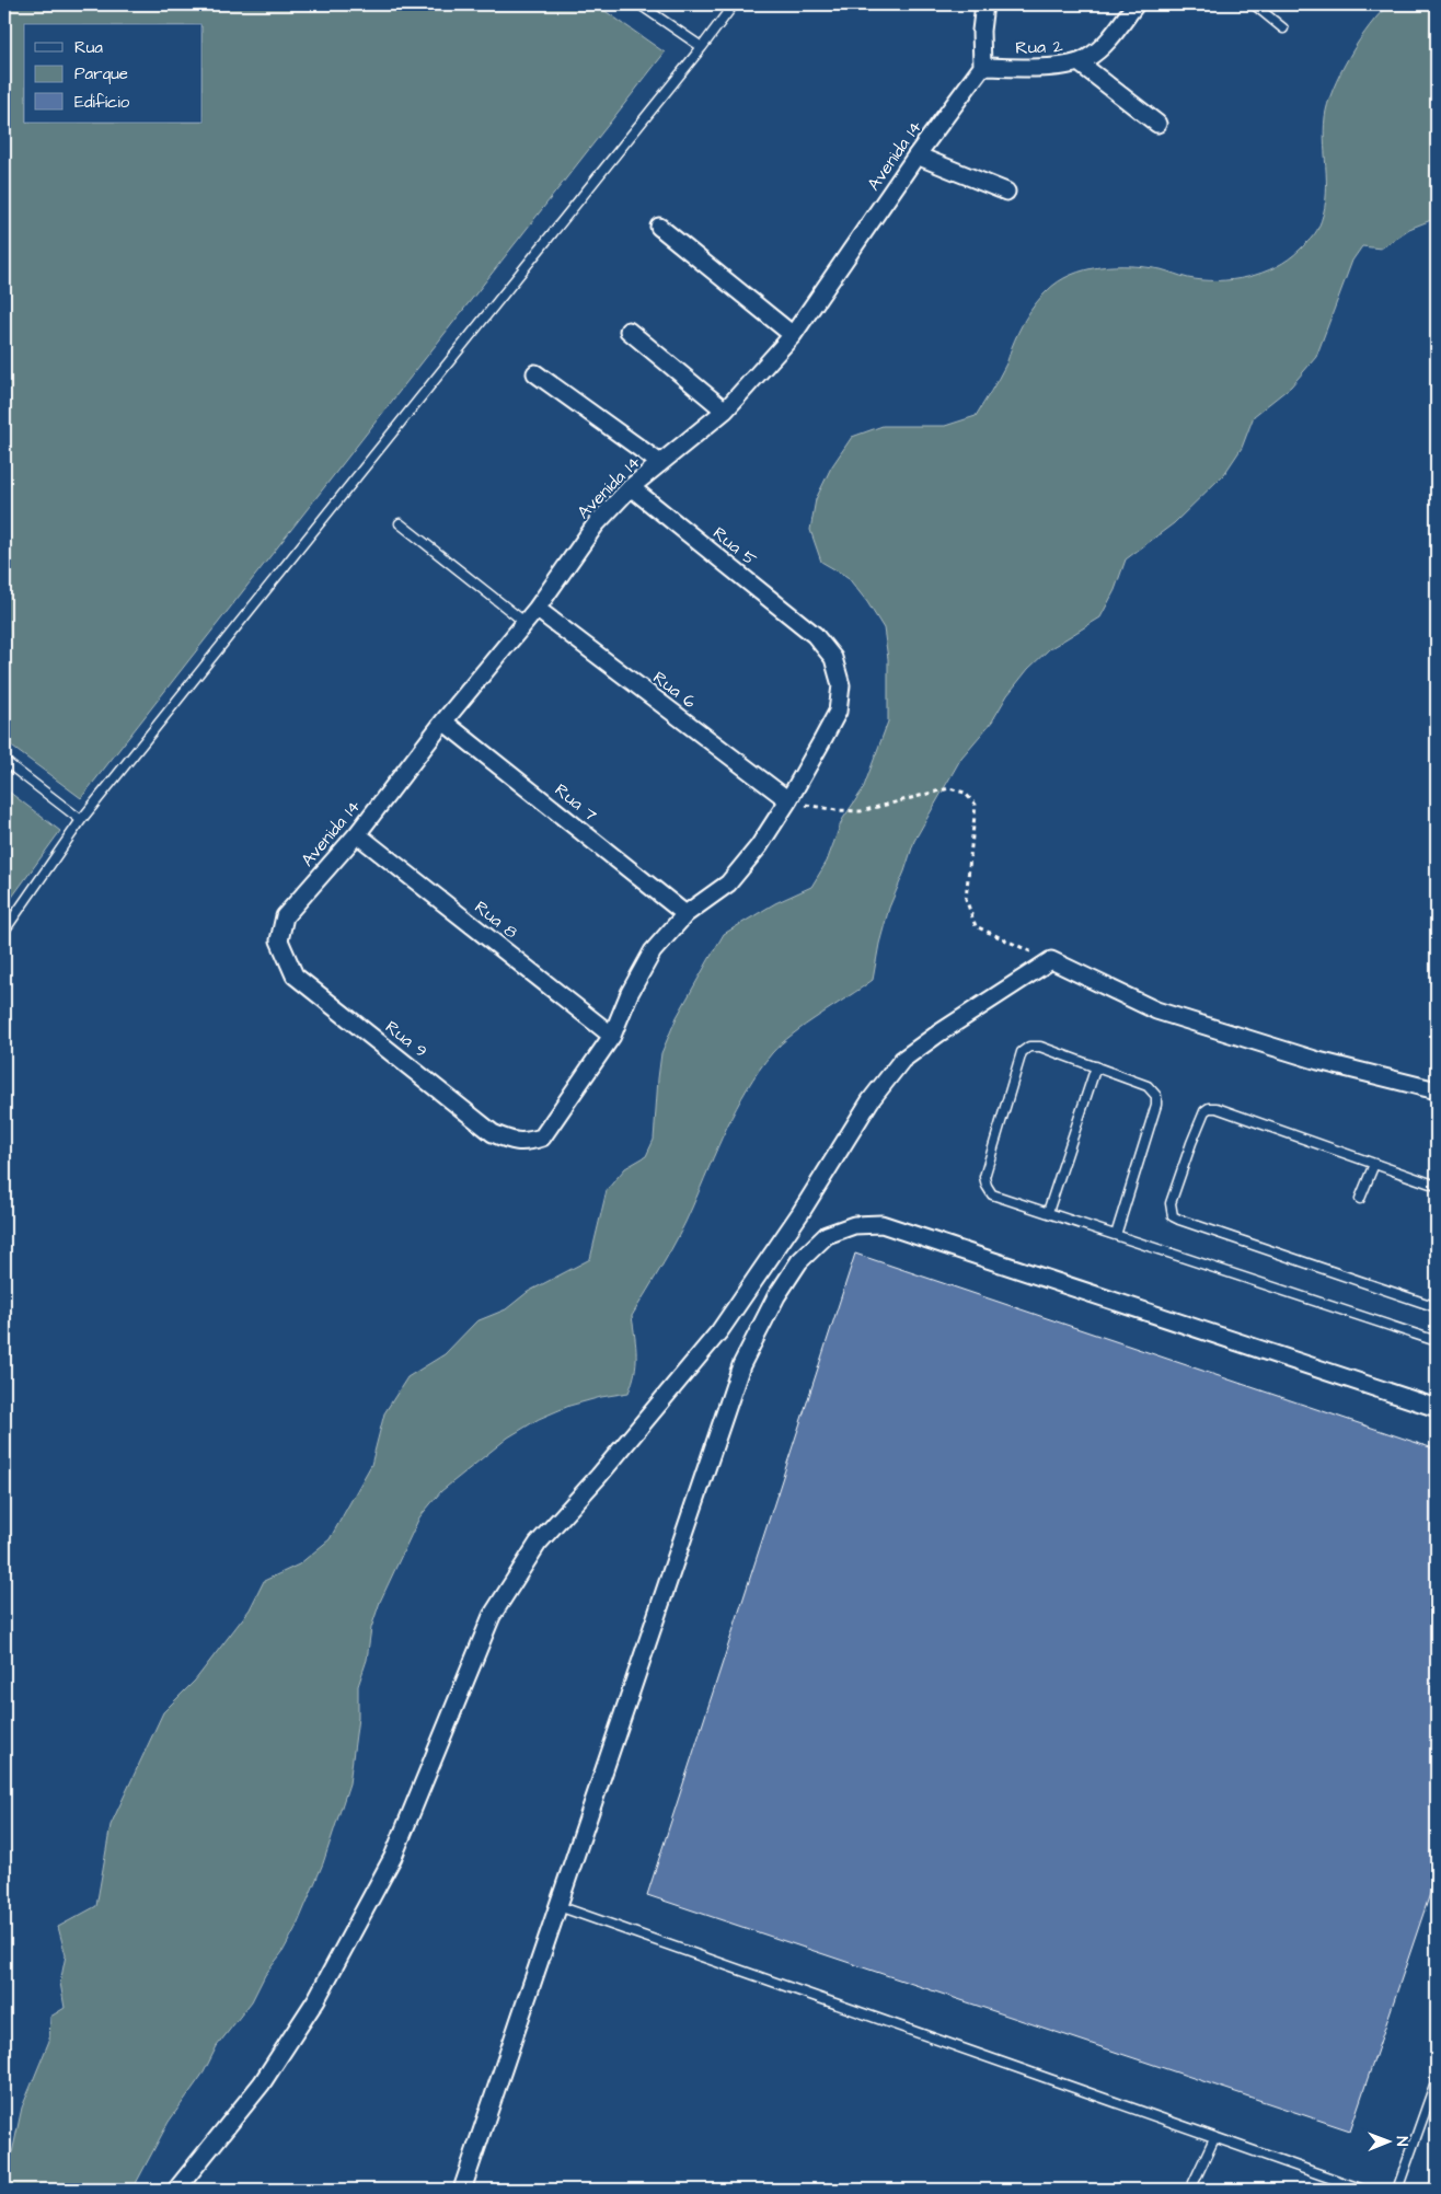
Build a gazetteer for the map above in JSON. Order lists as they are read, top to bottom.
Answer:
{
  "streets": {
    "street": [
      "Rua 2",
      "Avenida 14",
      "Rua 5",
      "Rua 6",
      "Rua 7",
      "Rua 8",
      "Rua 9"
    ]
  },
  "crossings": [
    ["Rua 2", "Avenida 14"],
    ["Avenida 14", "Rua 5"],
    ["Avenida 14", "Rua 6"],
    ["Avenida 14", "Rua 7"],
    ["Avenida 14", "Rua 8"],
    ["Avenida 14", "Rua 9"],
    ["Rua 5", "Rua 6"],
    ["Rua 5", "Rua 7"],
    ["Rua 5", "Rua 9"],
    ["Rua 7", "Rua 9"],
    ["Rua 8", "Rua 9"]
  ],
  "legend": ["Rua", "Parque", "Edifício"],
  "north": "right"
}
